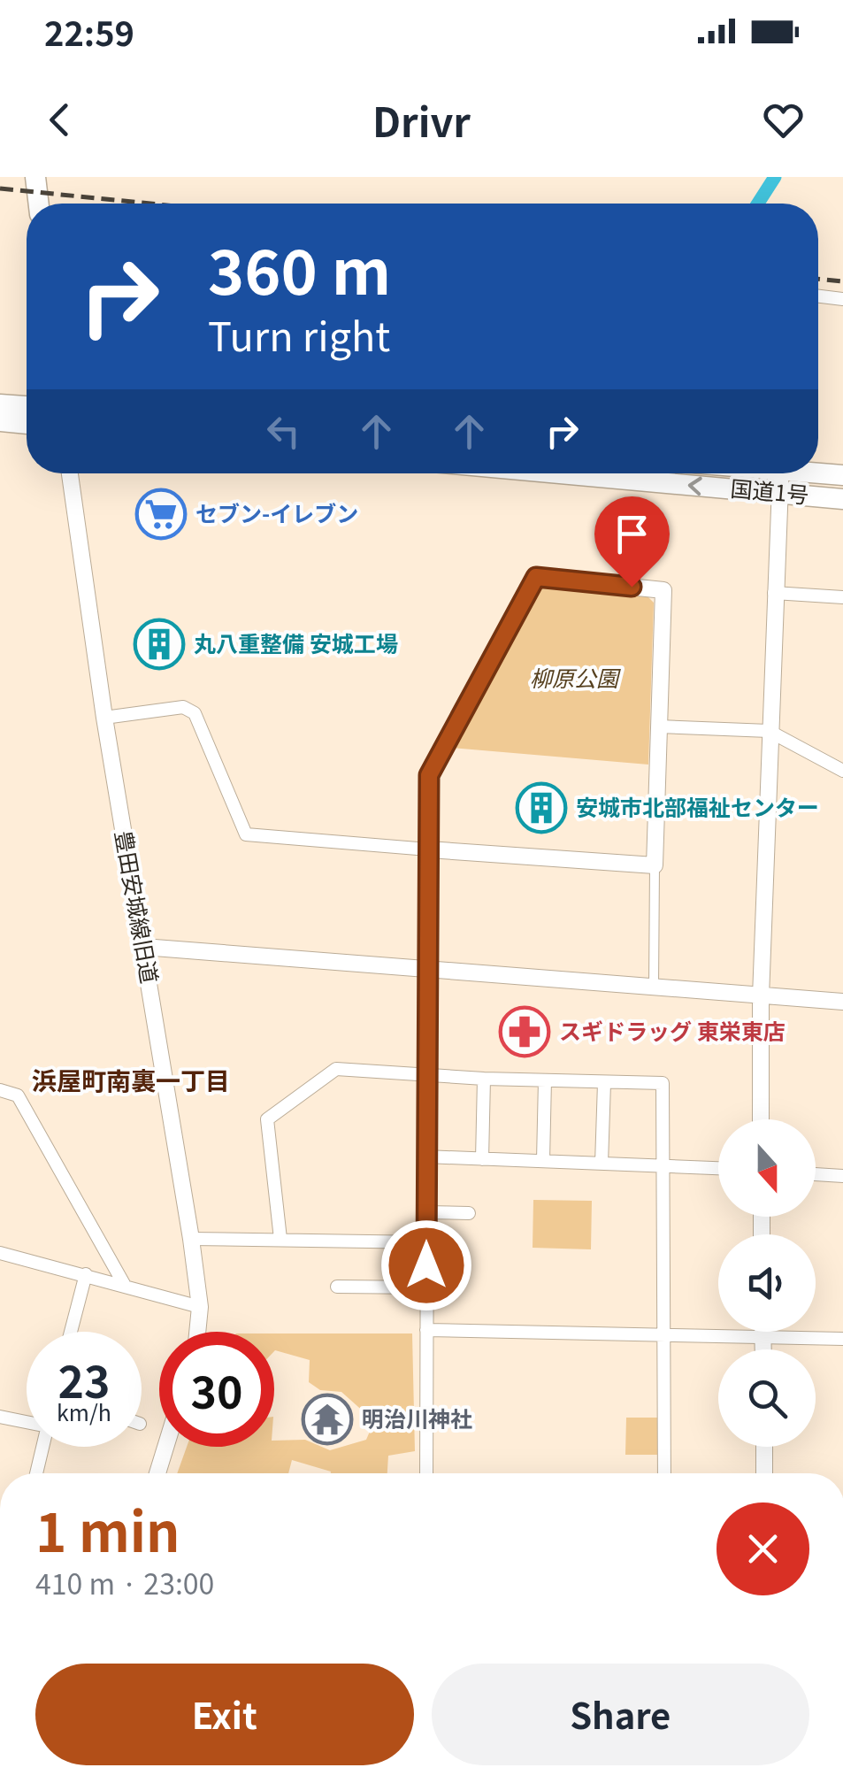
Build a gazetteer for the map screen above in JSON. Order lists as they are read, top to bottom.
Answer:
{
  "streets": {
    "main road": ["国道1号"],
    "street": ["豊田安城線旧道"]
  },
  "one_way": ["国道1号"],
  "districts": ["浜屋町南裏一丁目"],
  "parks": ["柳原公園"],
  "places": {
    "supermarket": ["セブン-イレブン"],
    "building": ["丸八重整備 安城工場", "安城市北部福祉センター"],
    "pharmacy": ["スギドラッグ 東栄東店"],
    "temple": ["明治川神社"]
  },
  "north": "bottom",
  "page": {
    "status": "22:59",
    "header": "Drivr",
    "turn": ["360 m", "Turn right"],
    "speed": "23 km/h",
    "limit": "30",
    "heading": ["1 min", "410 m · 23:00"],
    "buttons": ["Exit", "Share"]
  }
}
